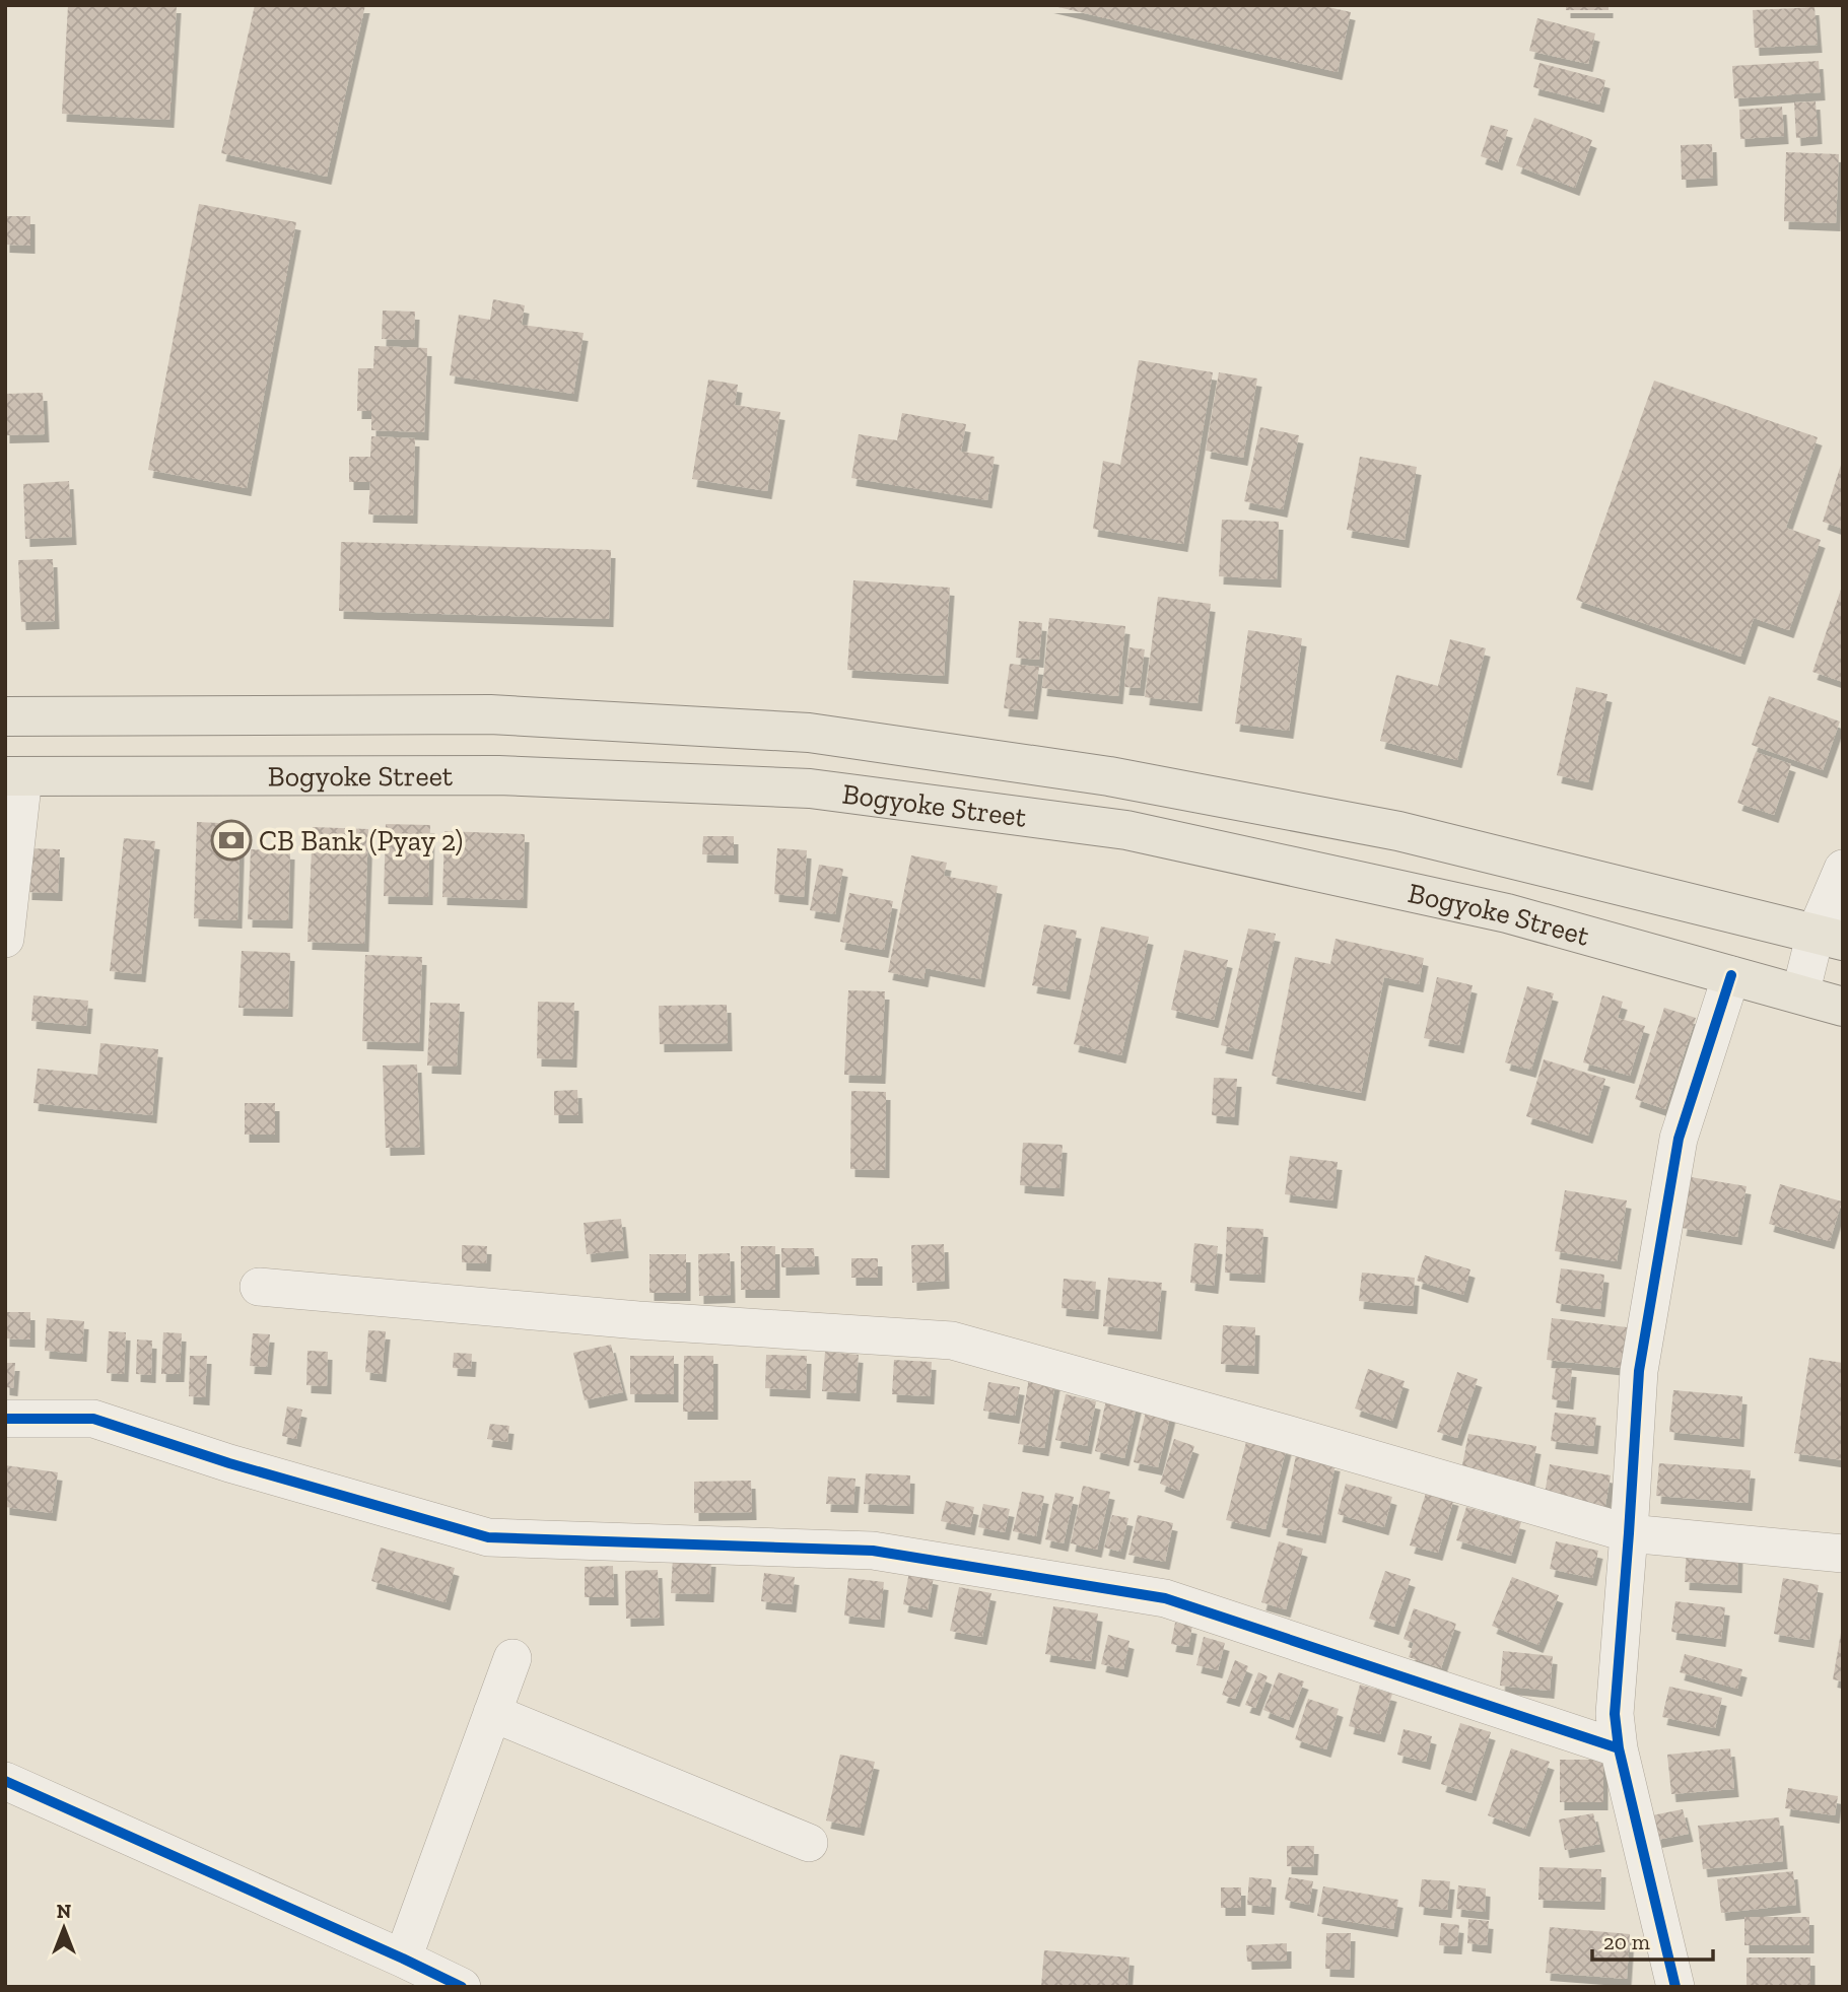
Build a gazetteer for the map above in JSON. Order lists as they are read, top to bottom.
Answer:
{
  "streets": {
    "main road": ["Bogyoke Street"]
  },
  "places": {
    "bank": ["CB Bank (Pyay 2)"]
  },
  "scale_bar": "20 m",
  "north": "top"
}
